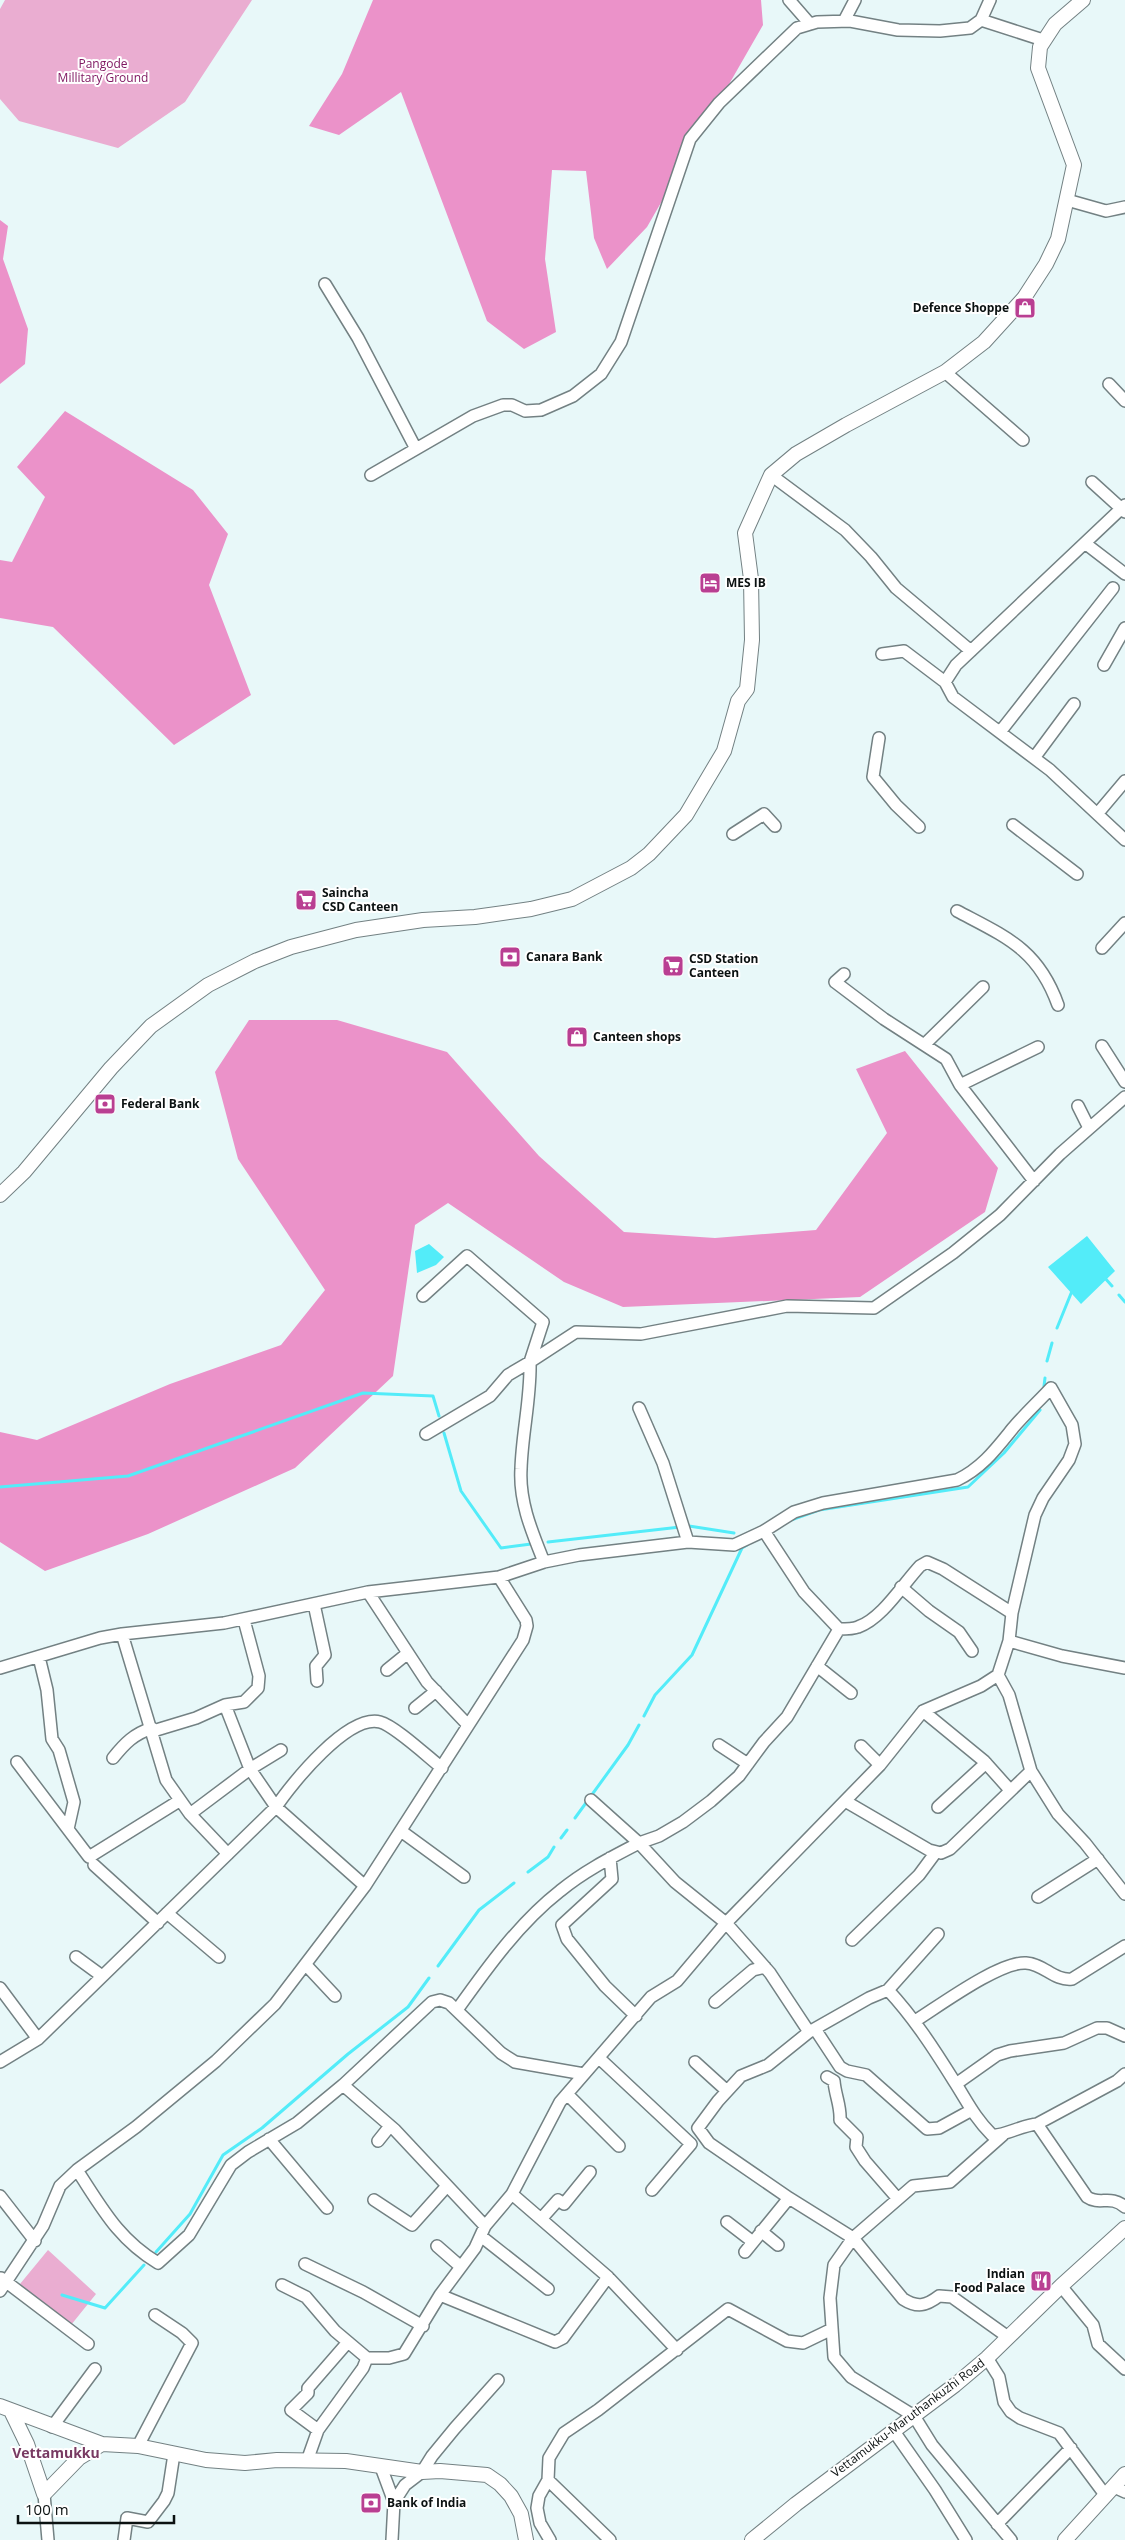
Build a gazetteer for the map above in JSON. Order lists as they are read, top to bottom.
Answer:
{
  "streets": {
    "main road": ["Vettamukku-Maruthankuzhi Road"]
  },
  "districts": ["Vettamukku"],
  "parks": ["Pangode Millitary Ground"],
  "places": {
    "shop": ["Defence Shoppe", "Canteen shops"],
    "hotel": ["MES IB"],
    "supermarket": ["Saincha CSD Canteen", "CSD Station Canteen"],
    "bank": ["Canara Bank", "Federal Bank", "Bank of India"],
    "restaurant": ["Indian Food Palace"]
  },
  "scale_bar": "100 m"
}
